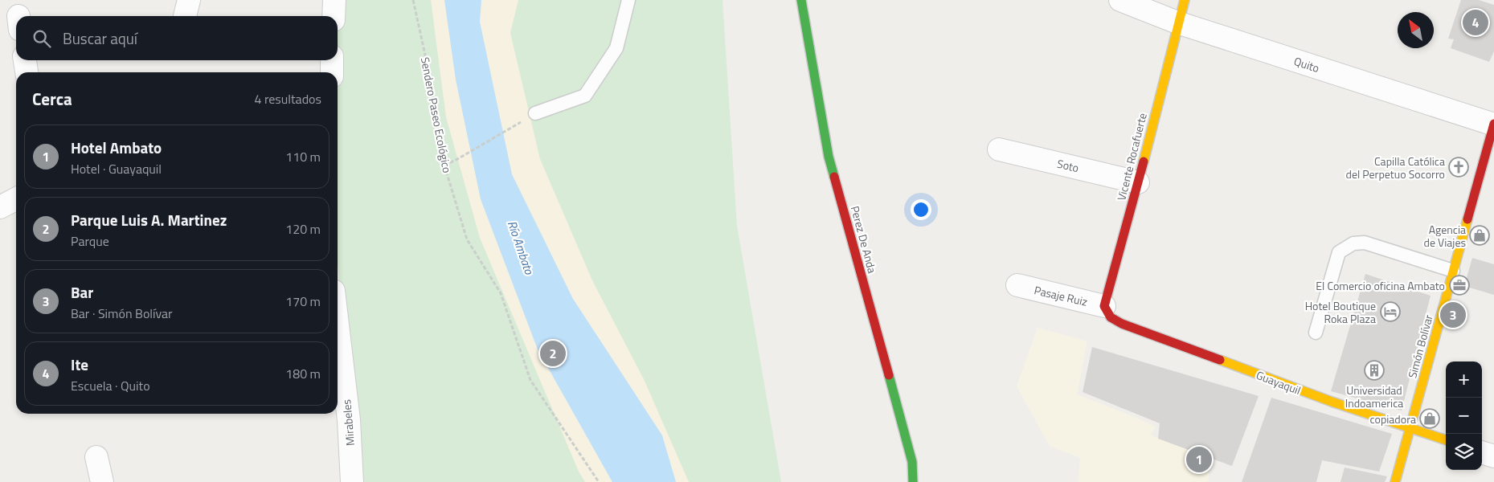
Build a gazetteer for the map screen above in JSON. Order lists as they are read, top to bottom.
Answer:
{
  "streets": {
    "street": [
      "Quito",
      "Vicente Rocafuerte",
      "Soto",
      "Perez De Anda",
      "Pasaje Ruiz",
      "Simón Bolívar",
      "Guayaquil",
      "Mirabeles"
    ],
    "path": ["Sendero Paseo Ecológico"]
  },
  "crossings": [
    ["Quito", "Vicente Rocafuerte"],
    ["Quito", "Simón Bolívar"],
    ["Vicente Rocafuerte", "Soto"],
    ["Vicente Rocafuerte", "Pasaje Ruiz"],
    ["Vicente Rocafuerte", "Guayaquil"],
    ["Pasaje Ruiz", "Guayaquil"],
    ["Simón Bolívar", "Guayaquil"]
  ],
  "water": ["Río Ambato"],
  "places": {
    "church": ["Capilla Católica del Perpetuo Socorro"],
    "shop": ["Agencia de Viajes", "copiadora"],
    "office": ["El Comercio oficina Ambato"],
    "hotel": ["Hotel Boutique Roka Plaza"],
    "building": ["Universidad Indoamerica"]
  },
  "north": "top left",
  "page": {
    "pins": [
      "4",
      "3",
      "2",
      "1"
    ],
    "search": "Buscar aquí",
    "heading": ["Cerca", "4 resultados"],
    "list": [
      {
        "mark": "1",
        "name": "Hotel Ambato",
        "note": "Hotel · Guayaquil",
        "value": "110 m"
      },
      {
        "mark": "2",
        "name": "Parque Luis A. Martinez",
        "note": "Parque",
        "value": "120 m"
      },
      {
        "mark": "3",
        "name": "Bar",
        "note": "Bar · Simón Bolívar",
        "value": "170 m"
      },
      {
        "mark": "4",
        "name": "Ite",
        "note": "Escuela · Quito",
        "value": "180 m"
      }
    ],
    "map_buttons": ["+", "−"]
  }
}
